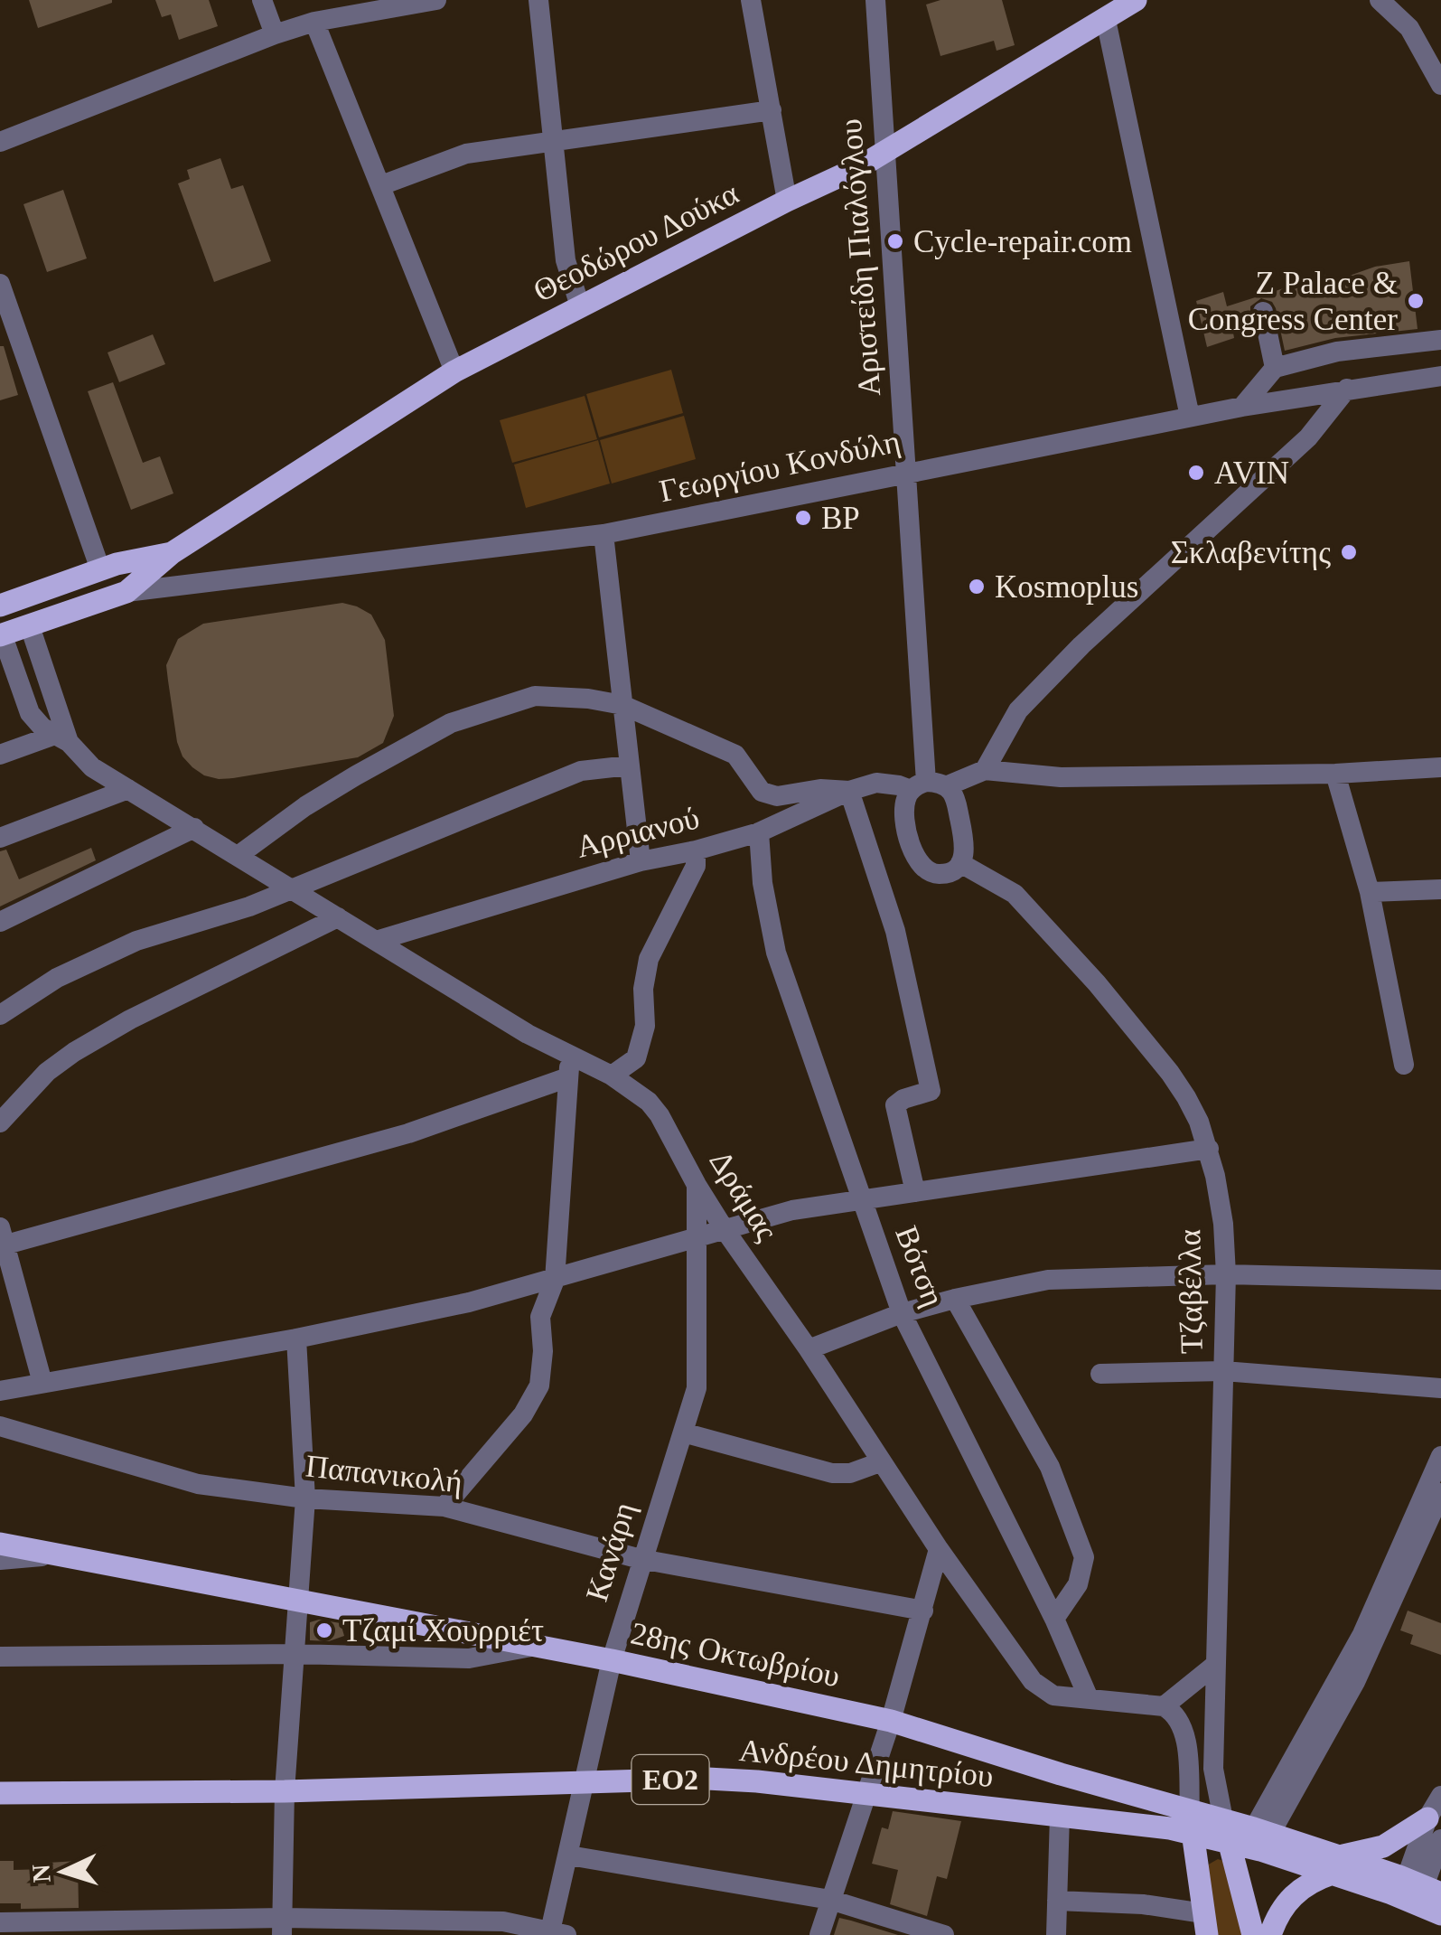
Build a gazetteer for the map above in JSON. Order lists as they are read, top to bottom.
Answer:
{
  "streets": {
    "main road": [
      "Θεοδώρου Δούκα",
      "28ης Οκτωβρίου",
      "Ανδρέου Δημητρίου",
      "ΕΟ2"
    ],
    "street": [
      "Αριστείδη Πιαλόγλου",
      "Γεωργίου Κονδύλη",
      "Αρριανού",
      "Δράμας",
      "Βότση",
      "Τζαβέλλα",
      "Παπανικολή",
      "Κανάρη"
    ]
  },
  "crossings": [
    ["Θεοδώρου Δούκα", "Αριστείδη Πιαλόγλου"],
    ["Θεοδώρου Δούκα", "Γεωργίου Κονδύλη"],
    ["Θεοδώρου Δούκα", "Δράμας"],
    ["Αριστείδη Πιαλόγλου", "Γεωργίου Κονδύλη"],
    ["Αριστείδη Πιαλόγλου", "Αρριανού"],
    ["Αριστείδη Πιαλόγλου", "Τζαβέλλα"],
    ["Αρριανού", "Δράμας"],
    ["Αρριανού", "Βότση"],
    ["Αρριανού", "Τζαβέλλα"],
    ["Δράμας", "Βότση"],
    ["Δράμας", "Κανάρη"],
    ["Τζαβέλλα", "Ανδρέου Δημητρίου"],
    ["Τζαβέλλα", "ΕΟ2"],
    ["Παπανικολή", "Κανάρη"],
    ["Κανάρη", "28ης Οκτωβρίου"],
    ["Κανάρη", "Ανδρέου Δημητρίου"],
    ["28ης Οκτωβρίου", "Ανδρέου Δημητρίου"],
    ["Ανδρέου Δημητρίου", "ΕΟ2"]
  ],
  "places": [
    "Cycle-repair.com",
    "Z Palace & Congress Center",
    "AVIN",
    "BP",
    "Σκλαβενίτης",
    "Kosmoplus",
    "Τζαμί Χουρριέτ"
  ],
  "north": "left"
}
